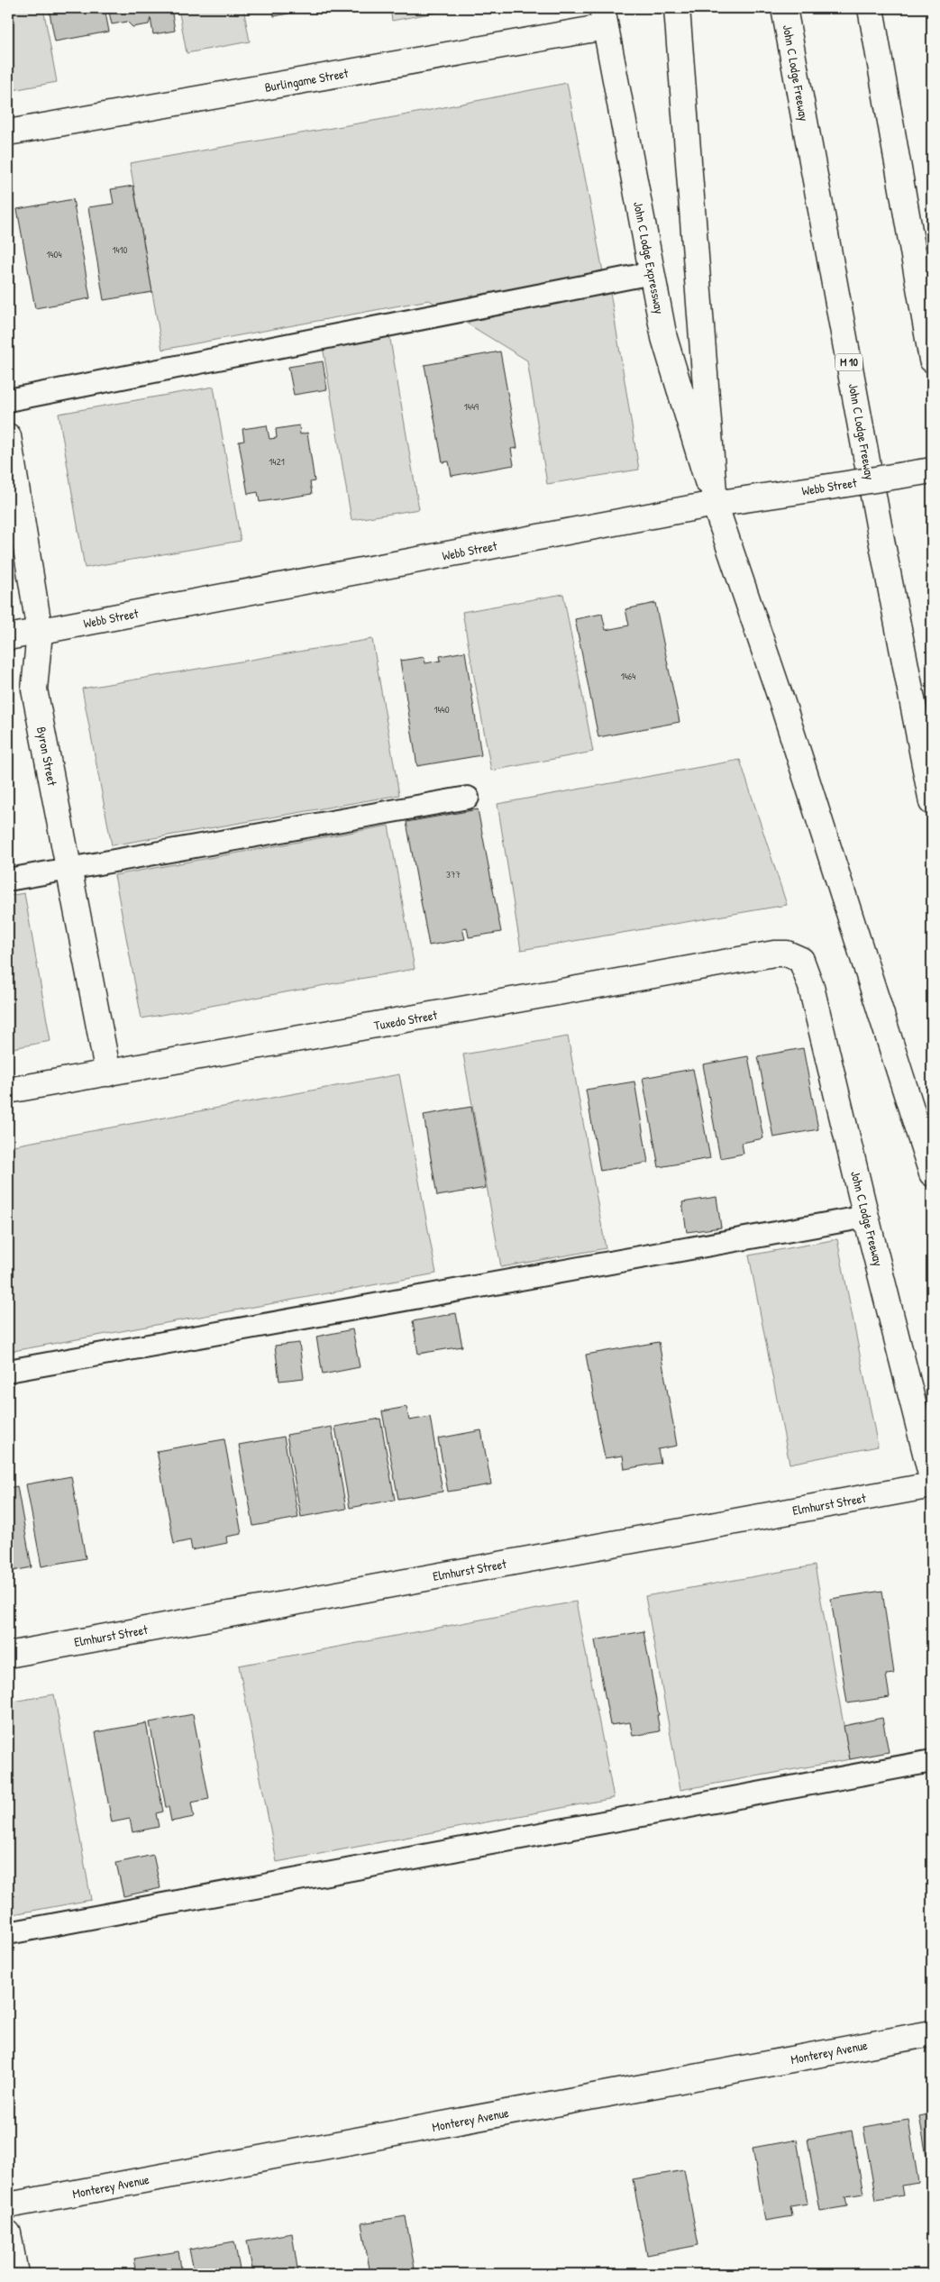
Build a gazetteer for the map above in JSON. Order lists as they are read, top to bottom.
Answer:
{
  "streets": {
    "main road": [
      "John C Lodge Freeway",
      "Burlingame Street",
      "John C Lodge Expressway",
      "M 10",
      "Webb Street",
      "Byron Street",
      "Tuxedo Street",
      "Elmhurst Street",
      "Monterey Avenue"
    ]
  },
  "crossings": [
    ["John C Lodge Freeway", "Tuxedo Street"],
    ["Burlingame Street", "John C Lodge Expressway"],
    ["John C Lodge Expressway", "Webb Street"],
    ["Webb Street", "Byron Street"],
    ["Byron Street", "Tuxedo Street"]
  ],
  "house_numbers": [
    "1410",
    "1404",
    "1449",
    "1421",
    "1464",
    "1440",
    "377"
  ]
}
